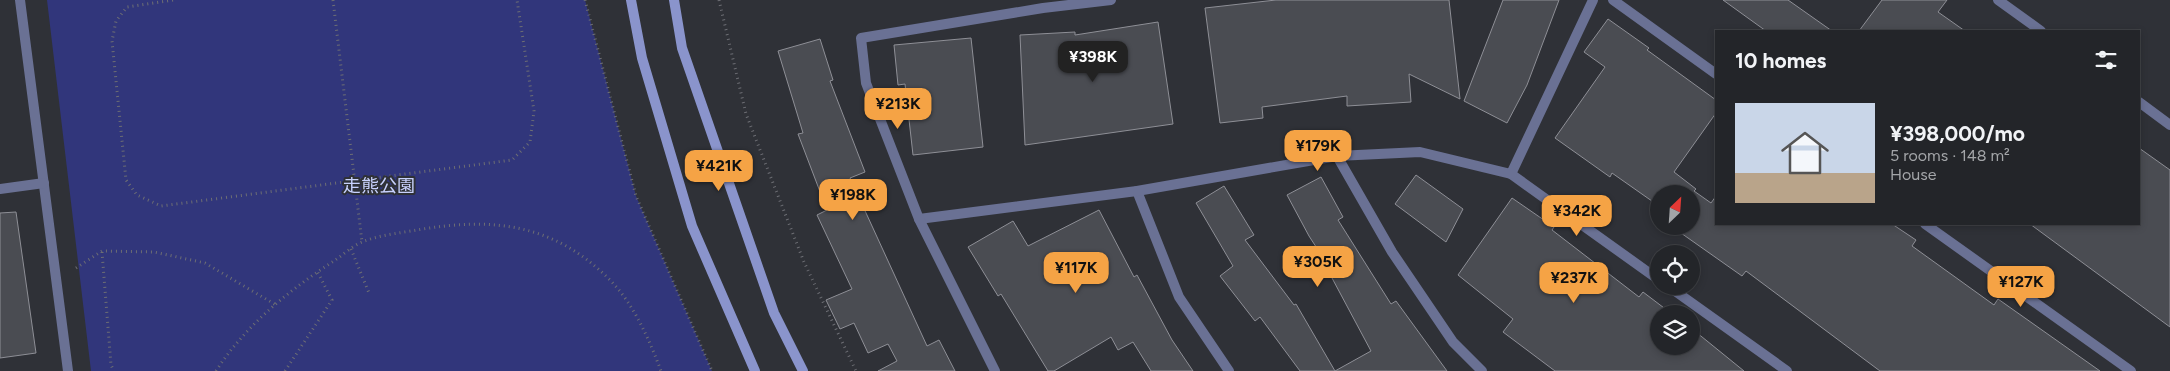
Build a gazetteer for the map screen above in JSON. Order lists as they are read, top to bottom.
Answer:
{
  "parks": ["走熊公園"],
  "north": "top right",
  "page": {
    "heading": "10 homes",
    "price": [
      "¥398K",
      "¥213K",
      "¥179K",
      "¥421K",
      "¥198K",
      "¥342K",
      "¥305K",
      "¥117K",
      "¥237K",
      "¥127K"
    ],
    "list": [
      {
        "name": "¥398,000/mo",
        "note": "5 rooms · 148 m² · House"
      }
    ]
  }
}
